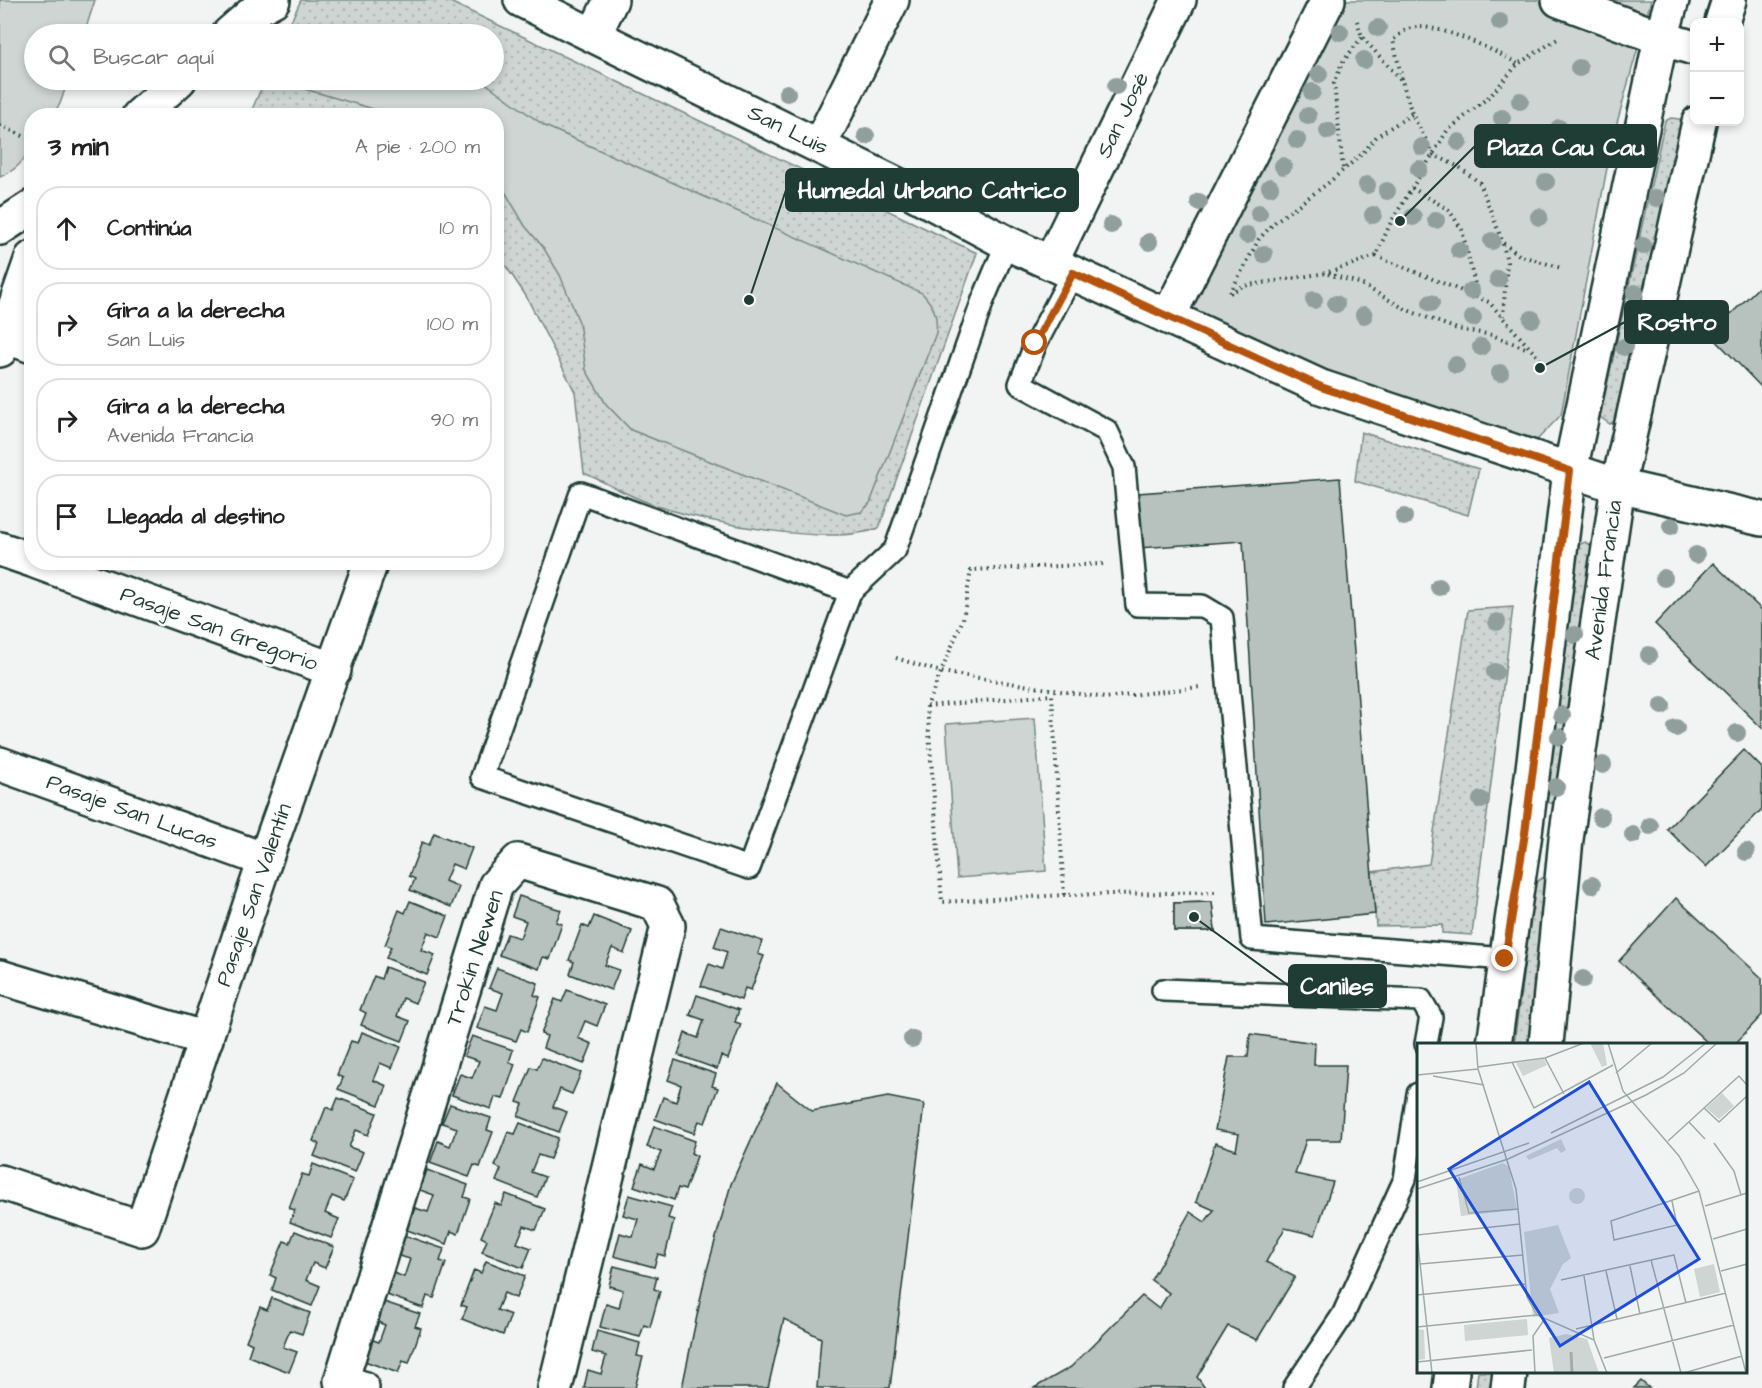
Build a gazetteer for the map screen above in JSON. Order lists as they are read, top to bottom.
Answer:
{
  "streets": {
    "street": [
      "San José",
      "San Luis",
      "Avenida Francia",
      "Pasaje San Gregorio",
      "Pasaje San Lucas",
      "Pasaje San Valentín",
      "Trokin Newen"
    ]
  },
  "crossings": [
    ["San José", "San Luis"],
    ["San Luis", "Avenida Francia"],
    ["Pasaje San Gregorio", "Pasaje San Valentín"],
    ["Pasaje San Lucas", "Pasaje San Valentín"]
  ],
  "places": [
    "Plaza Cau Cau",
    "Humedal Urbano Catrico",
    "Rostro",
    "Caniles"
  ],
  "page": {
    "map_buttons": ["+", "−"],
    "search": "Buscar aquí",
    "heading": ["3 min", "A pie · 200 m"],
    "list": [
      ["Continúa", "10 m"],
      ["Gira a la derecha", "San Luis", "100 m"],
      ["Gira a la derecha", "Avenida Francia", "90 m"],
      "Llegada al destino"
    ]
  }
}
